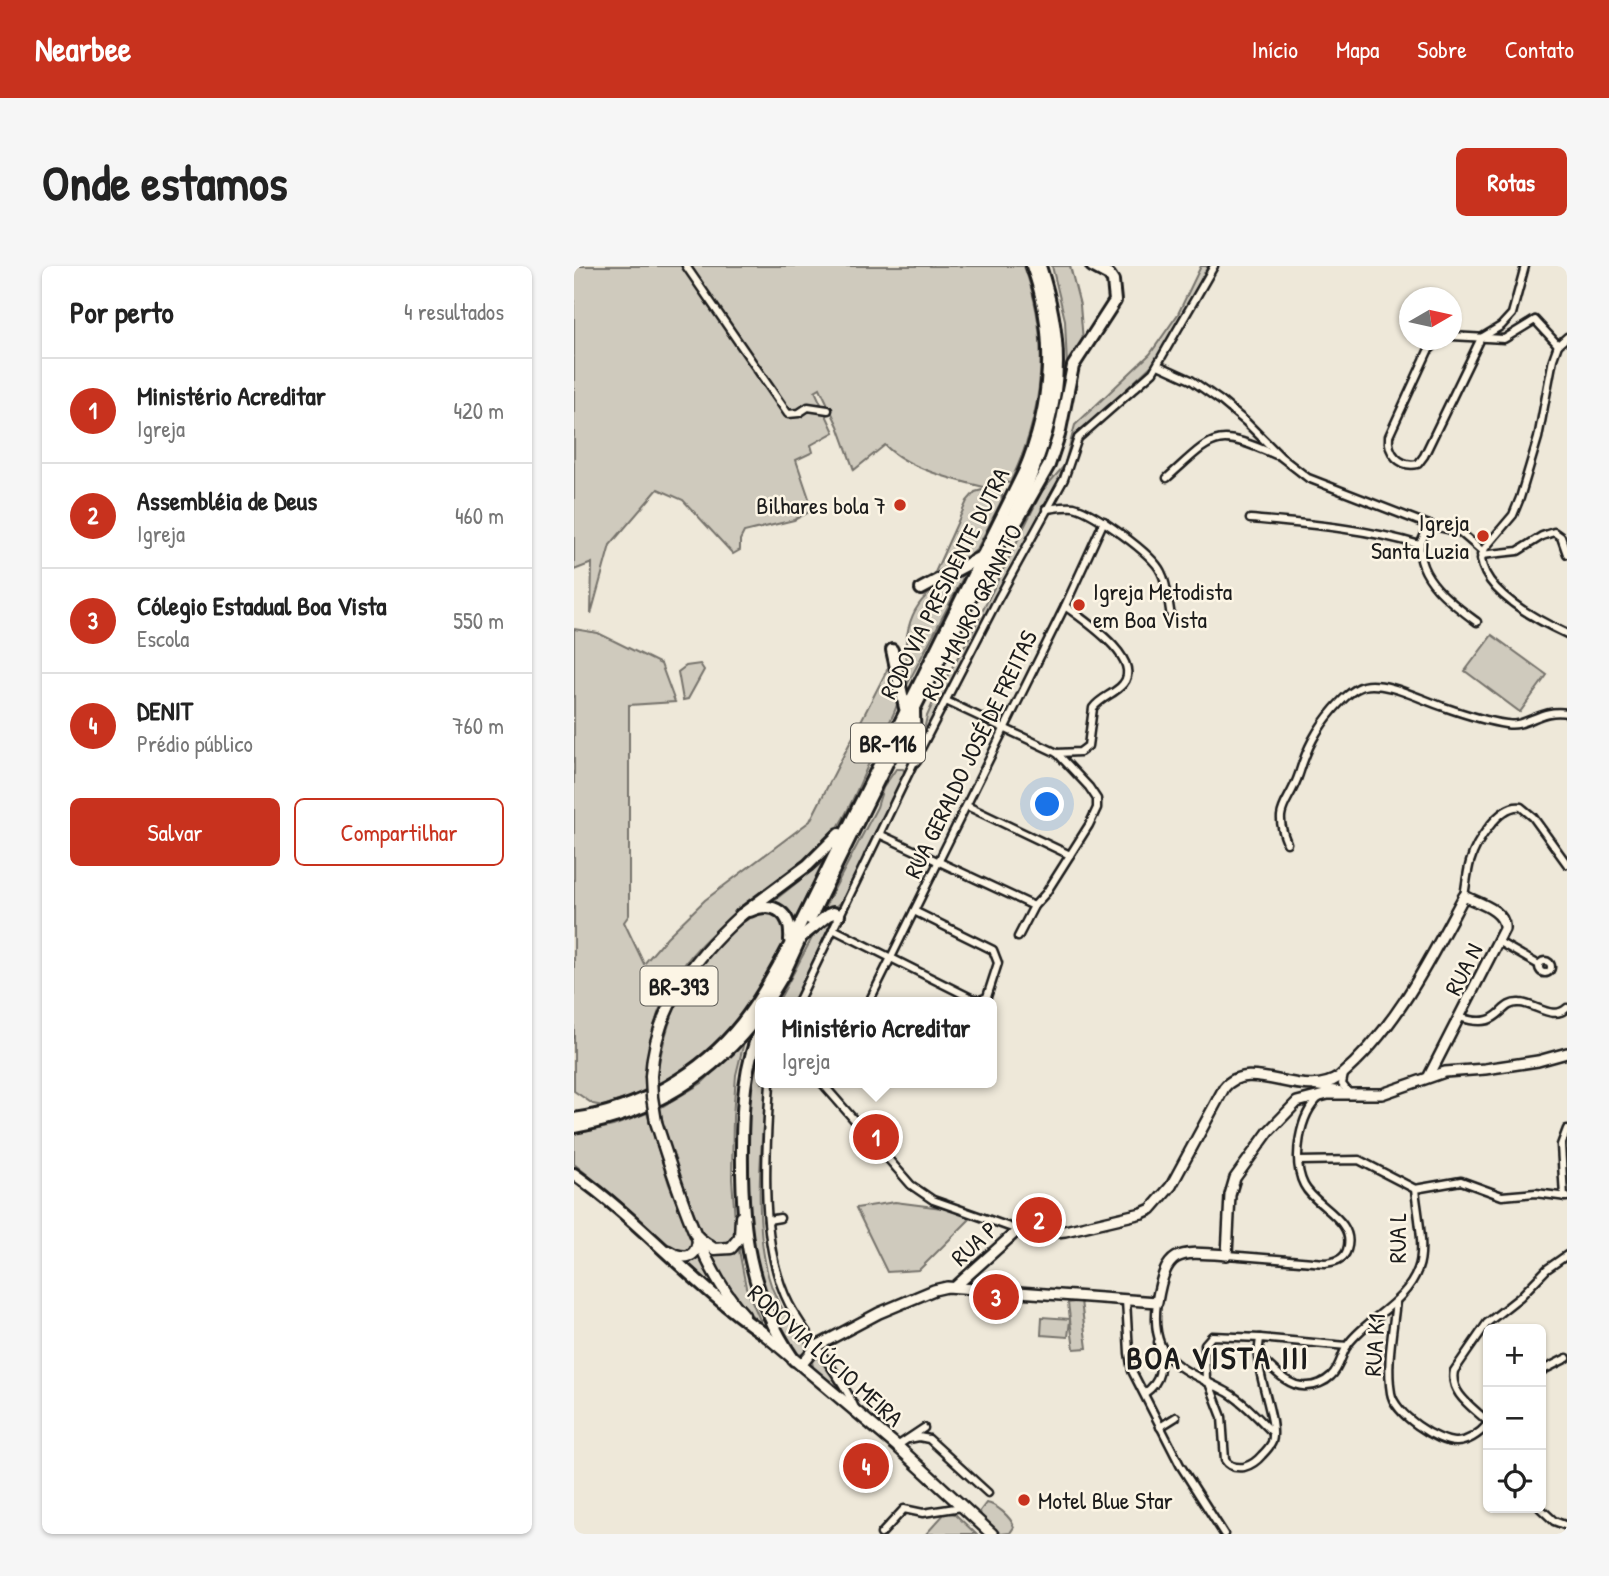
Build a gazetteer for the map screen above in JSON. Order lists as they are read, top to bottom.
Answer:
{
  "streets": {
    "highway": ["RODOVIA PRESIDENTE DUTRA", "BR-116", "BR-393"],
    "main road": ["RODOVIA LÚCIO MEIRA"],
    "street": [
      "RUA MAURO GRANATO",
      "RUA GERALDO JOSÉ DE FREITAS",
      "RUA N",
      "RUA L",
      "RUA P",
      "RUA K1"
    ]
  },
  "crossings": [
    ["RODOVIA PRESIDENTE DUTRA", "BR-393"],
    ["BR-393", "RODOVIA LÚCIO MEIRA"],
    ["RUA L", "RUA K1"]
  ],
  "districts": ["BOA VISTA III"],
  "places": [
    "Bilhares bola 7",
    "Igreja Santa Luzia",
    "Igreja Metodista em Boa Vista",
    "Motel Blue Star"
  ],
  "north": "right",
  "page": {
    "header": "Nearbee",
    "nav": [
      "Início",
      "Mapa",
      "Sobre",
      "Contato"
    ],
    "buttons": [
      "Rotas",
      ["Salvar", "Compartilhar"]
    ],
    "title": "Onde estamos",
    "heading": ["Por perto", "4 resultados"],
    "list": [
      {
        "mark": "1",
        "name": "Ministério Acreditar",
        "note": "Igreja",
        "value": "420 m"
      },
      {
        "mark": "2",
        "name": "Assembléia de Deus",
        "note": "Igreja",
        "value": "460 m"
      },
      {
        "mark": "3",
        "name": "Cólegio Estadual Boa Vista",
        "note": "Escola",
        "value": "550 m"
      },
      {
        "mark": "4",
        "name": "DENIT",
        "note": "Prédio público",
        "value": "760 m"
      }
    ],
    "popup": ["Ministério Acreditar", "Igreja"],
    "pins": [
      "1",
      "2",
      "3",
      "4"
    ],
    "map_buttons": ["+", "−"]
  }
}
